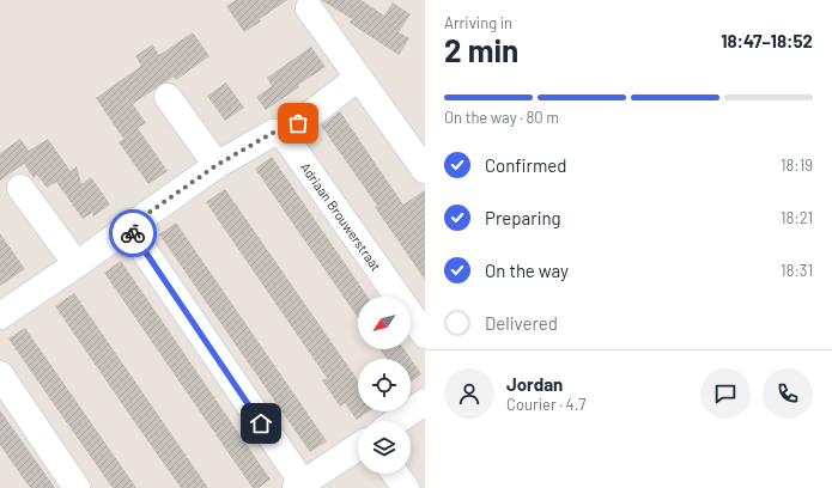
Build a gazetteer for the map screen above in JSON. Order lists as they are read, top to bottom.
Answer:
{
  "streets": {
    "street": ["Adriaan Brouwerstraat"]
  },
  "north": "bottom left",
  "page": {
    "heading": ["2 min", "Arriving in", "18:47–18:52"],
    "panel": ["Jordan", "Courier · 4.7"],
    "bar": "On the way · 80 m",
    "list": [
      ["Confirmed", "18:19"],
      ["Preparing", "18:21"],
      ["On the way", "18:31"],
      "Delivered"
    ]
  }
}
